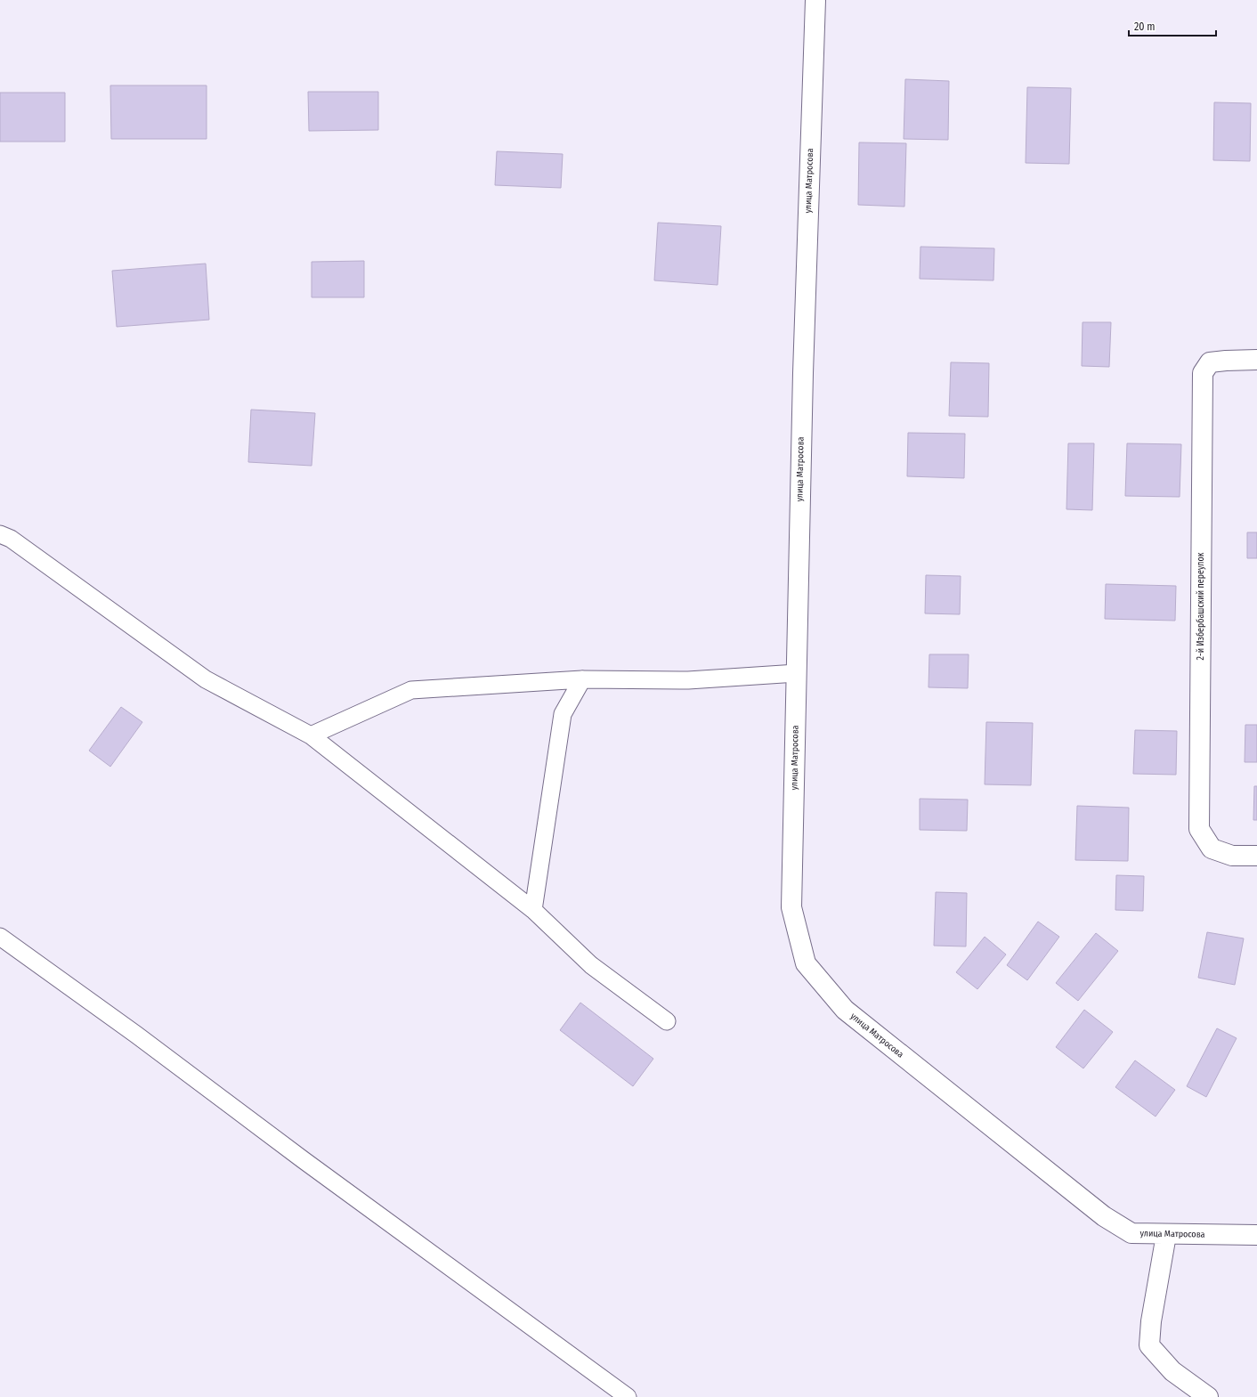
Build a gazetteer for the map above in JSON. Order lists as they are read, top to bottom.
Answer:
{
  "streets": {
    "street": ["улица Матросова", "2-й Избербашский переулок"]
  },
  "scale_bar": "20 m"
}
